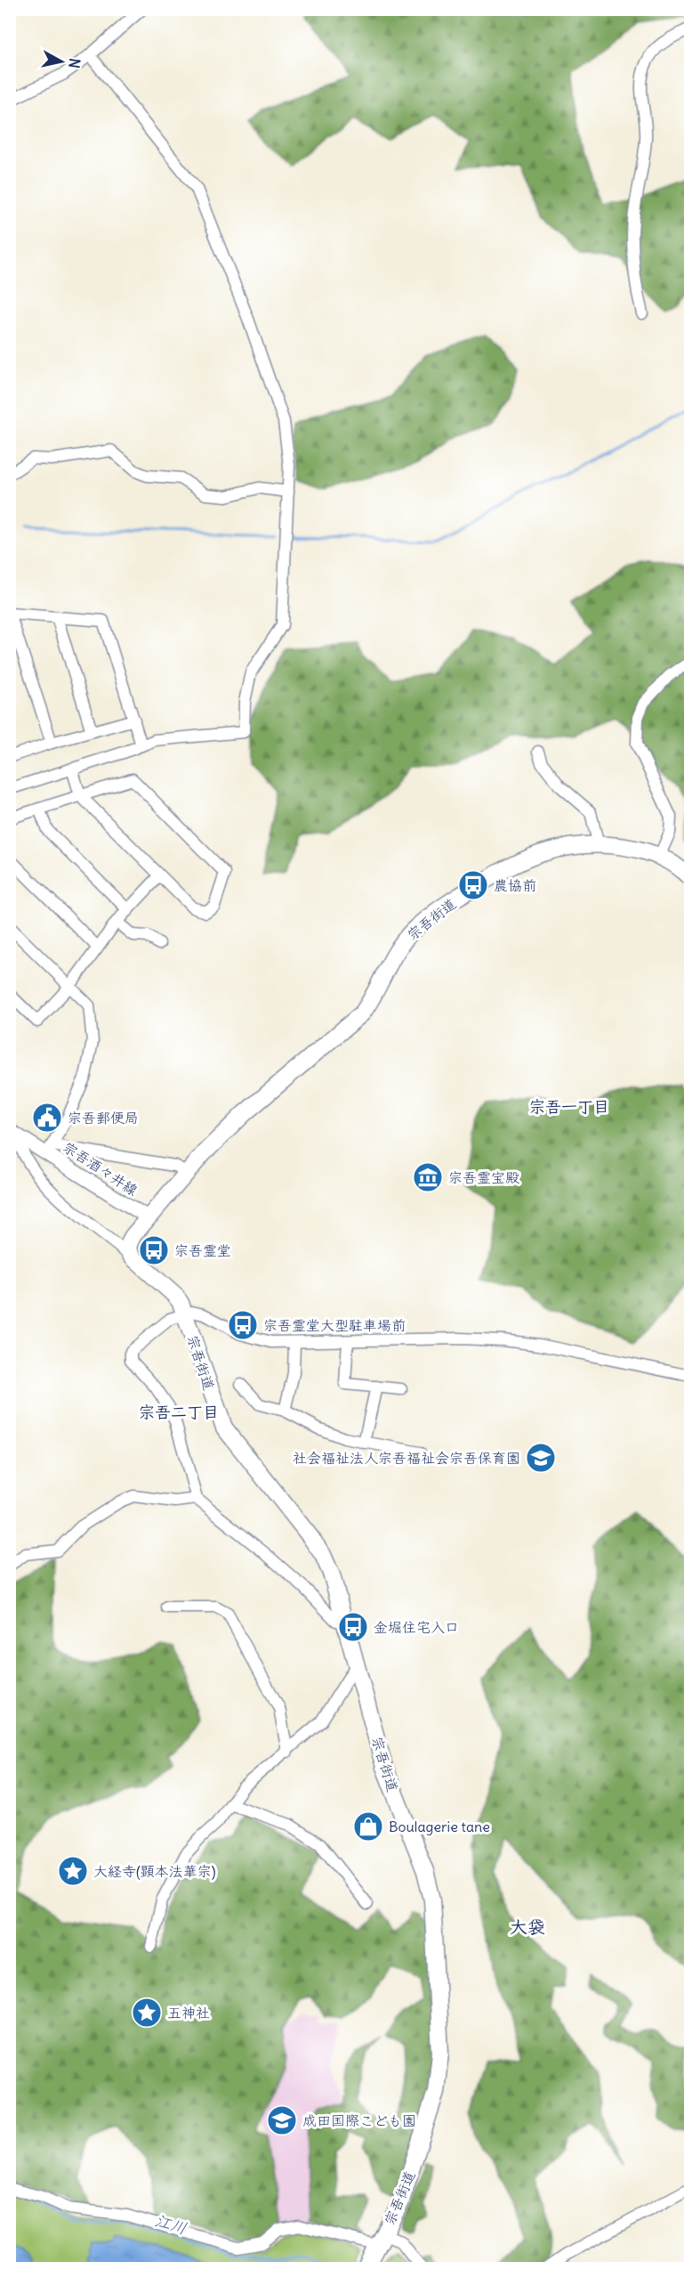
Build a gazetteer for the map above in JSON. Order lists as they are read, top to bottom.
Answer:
{
  "streets": {
    "highway": ["宗吾街道"],
    "main road": ["宗吾酒々井線"]
  },
  "crossings": [
    ["宗吾街道", "宗吾酒々井線"]
  ],
  "districts": ["宗吾一丁目", "宗吾二丁目", "大袋"],
  "water": ["江川"],
  "places": {
    "bus stop": [
      "農協前",
      "宗吾霊堂",
      "宗吾霊堂大型駐車場前",
      "金堀住宅入口"
    ],
    "public building": ["宗吾郵便局"],
    "museum": ["宗吾霊宝殿"],
    "school or university": ["社会福祉法人宗吾福祉会宗吾保育園", "成田国際こども園"],
    "shop": ["Boulagerie tane"],
    "place": ["大経寺(顕本法華宗)", "五神社"]
  },
  "north": "right"
}
